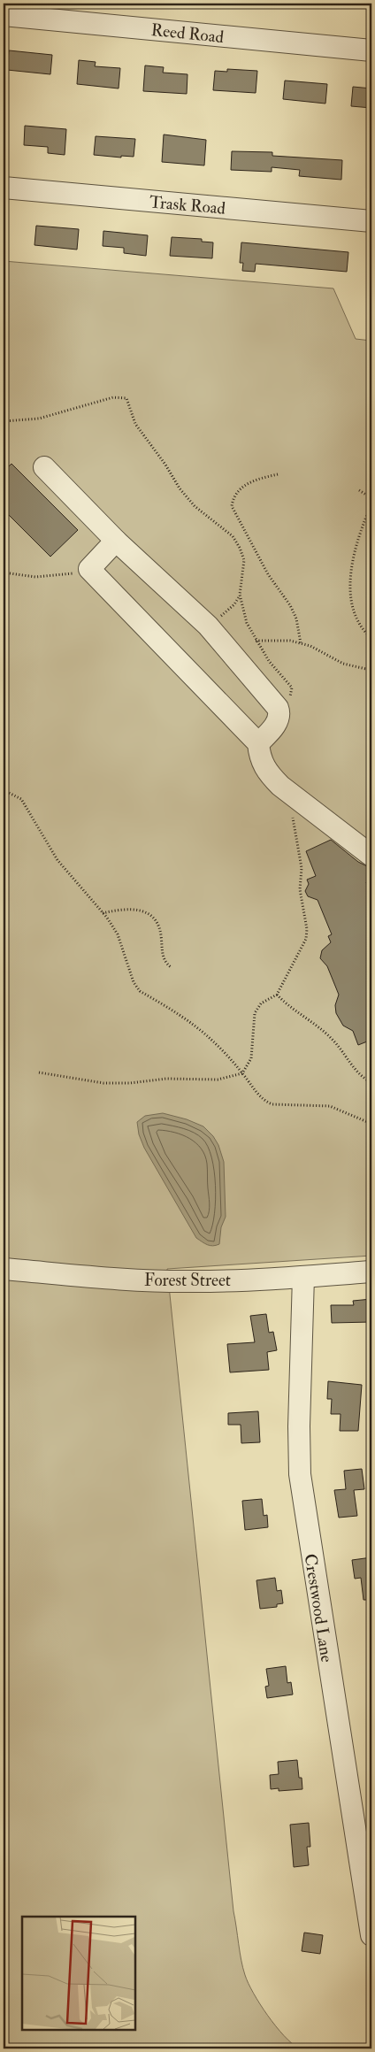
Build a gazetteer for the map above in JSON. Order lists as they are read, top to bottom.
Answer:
{
  "streets": {
    "street": [
      "Reed Road",
      "Trask Road",
      "Forest Street",
      "Crestwood Lane"
    ]
  },
  "crossings": [
    ["Forest Street", "Crestwood Lane"]
  ]
}
